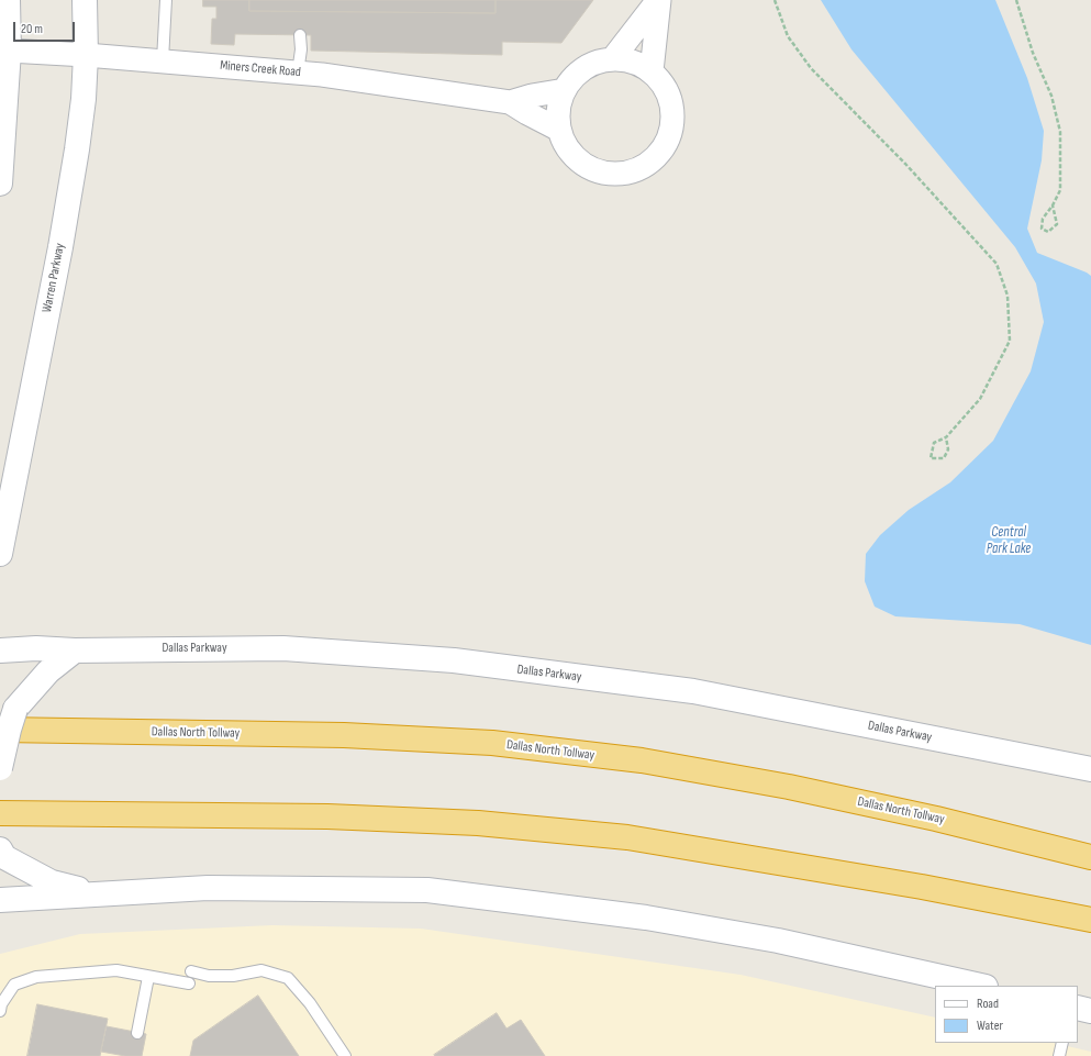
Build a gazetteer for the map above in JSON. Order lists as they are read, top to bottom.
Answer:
{
  "streets": {
    "highway": ["Dallas North Tollway"],
    "main road": ["Warren Parkway", "Dallas Parkway"],
    "street": ["Miners Creek Road"]
  },
  "crossings": [
    ["Miners Creek Road", "Warren Parkway"]
  ],
  "water": ["Central Park Lake"],
  "legend": ["Road", "Water"],
  "scale_bar": "20 m"
}
